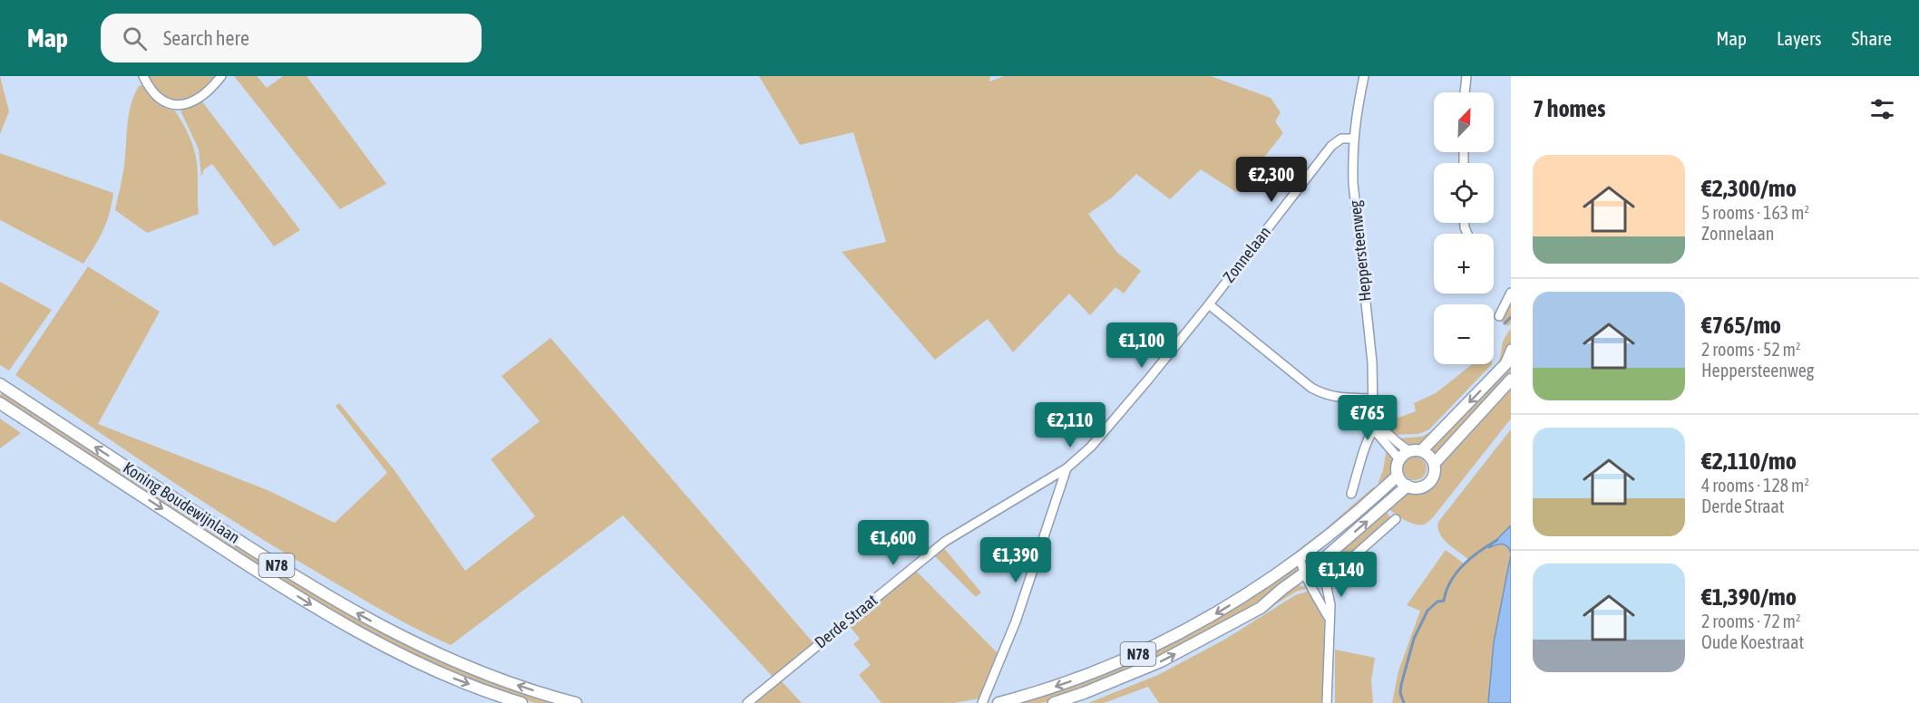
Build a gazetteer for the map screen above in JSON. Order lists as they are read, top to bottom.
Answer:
{
  "streets": {
    "main road": ["Koning Boudewijnlaan", "N78"],
    "street": ["Heppersteenweg", "Zonnelaan", "Derde Straat"]
  },
  "crossings": [
    ["Heppersteenweg", "Zonnelaan"],
    ["Heppersteenweg", "N78"],
    ["Zonnelaan", "Derde Straat"]
  ],
  "north": "top right",
  "page": {
    "header": "Map",
    "search": "Search here",
    "nav": ["Map", "Layers", "Share"],
    "heading": "7 homes",
    "map_buttons": ["+", "−"],
    "list": [
      {
        "name": "€2,300/mo",
        "note": "5 rooms · 163 m² · Zonnelaan"
      },
      {
        "name": "€765/mo",
        "note": "2 rooms · 52 m² · Heppersteenweg"
      },
      {
        "name": "€2,110/mo",
        "note": "4 rooms · 128 m² · Derde Straat"
      },
      {
        "name": "€1,390/mo",
        "note": "2 rooms · 72 m² · Oude Koestraat"
      }
    ],
    "price": [
      "€2,300",
      "€1,100",
      "€765",
      "€2,110",
      "€1,600",
      "€1,390",
      "€1,140"
    ]
  }
}
